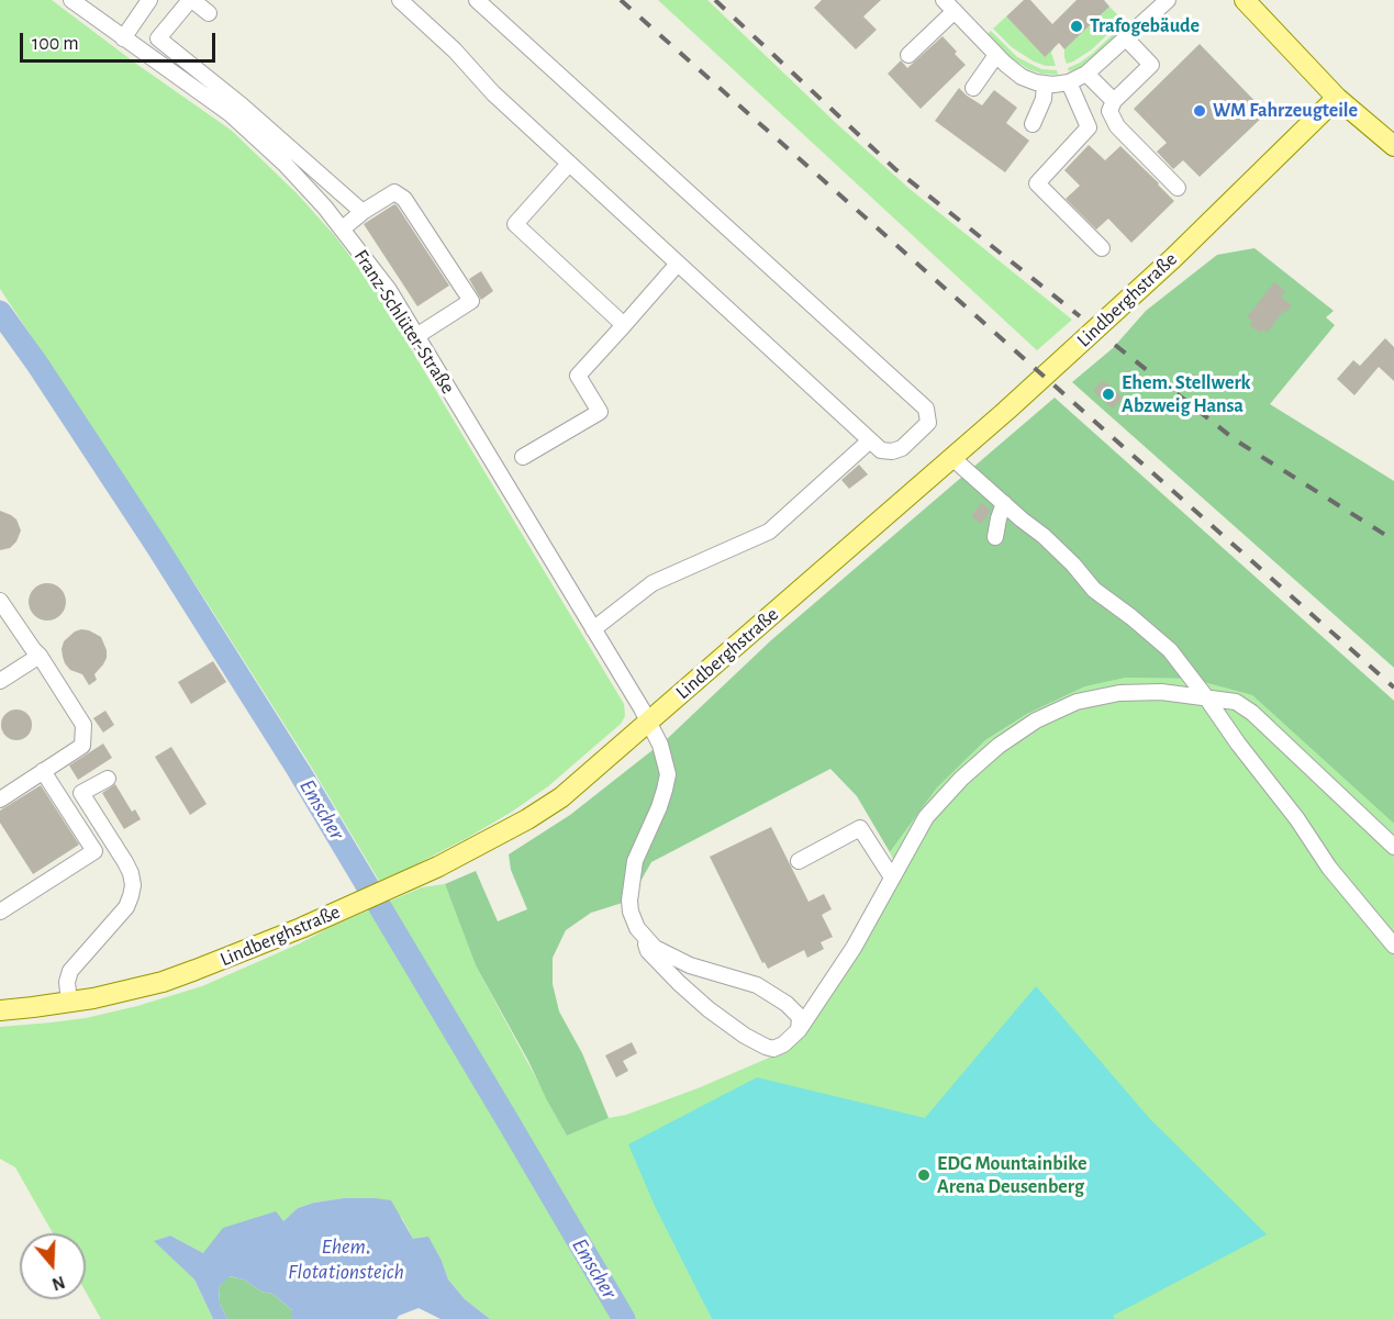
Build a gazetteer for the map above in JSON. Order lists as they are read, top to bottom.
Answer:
{
  "streets": {
    "main road": ["Lindberghstraße"],
    "street": ["Franz-Schlüter-Straße"]
  },
  "crossings": [
    ["Lindberghstraße", "Franz-Schlüter-Straße"]
  ],
  "water": ["Emscher", "Ehem. Flotationsteich"],
  "places": [
    "Trafogebäude",
    "WM Fahrzeugteile",
    "Ehem. Stellwerk Abzweig Hansa",
    "EDG Mountainbike Arena Deusenberg"
  ],
  "scale_bar": "100 m",
  "north": "bottom"
}
